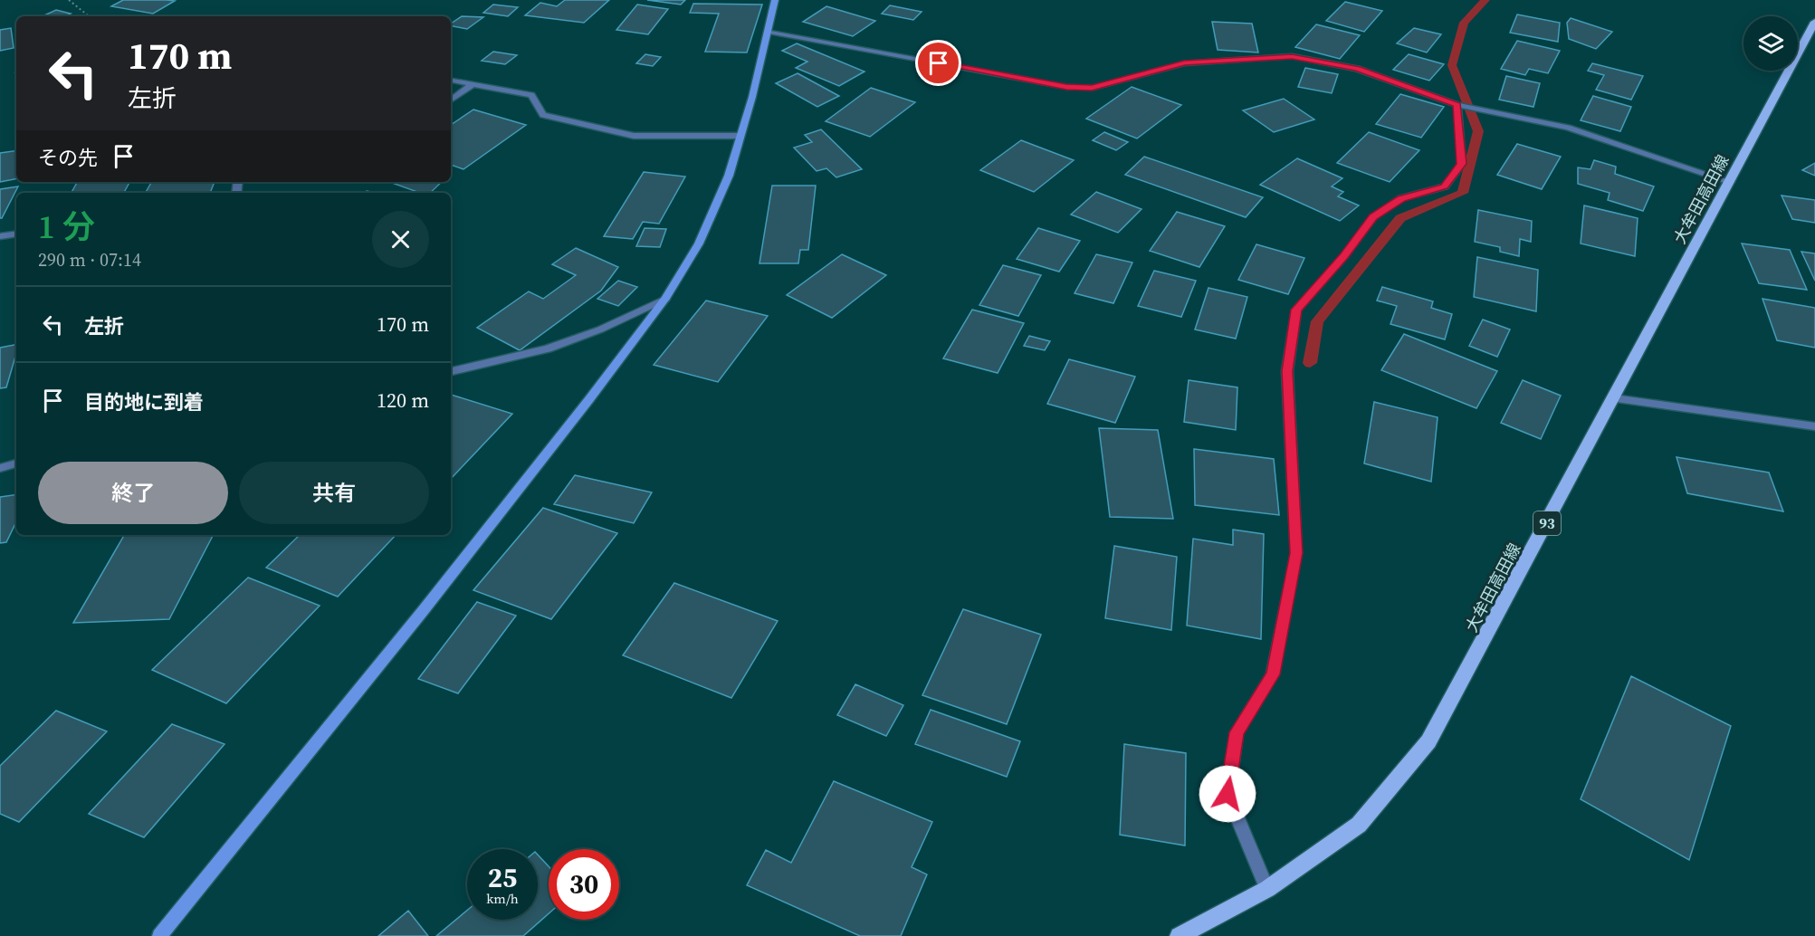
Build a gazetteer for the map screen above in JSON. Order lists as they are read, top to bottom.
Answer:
{
  "streets": {
    "main road": ["大牟田高田線", "93"]
  },
  "page": {
    "turn": ["170 m", "左折"],
    "then": "その先",
    "heading": ["1 分", "290 m · 07:14"],
    "list": [
      {
        "name": "左折",
        "value": "170 m"
      },
      {
        "name": "目的地に到着",
        "value": "120 m"
      }
    ],
    "buttons": ["終了", "共有"],
    "speed": "25 km/h",
    "limit": "30"
  }
}
